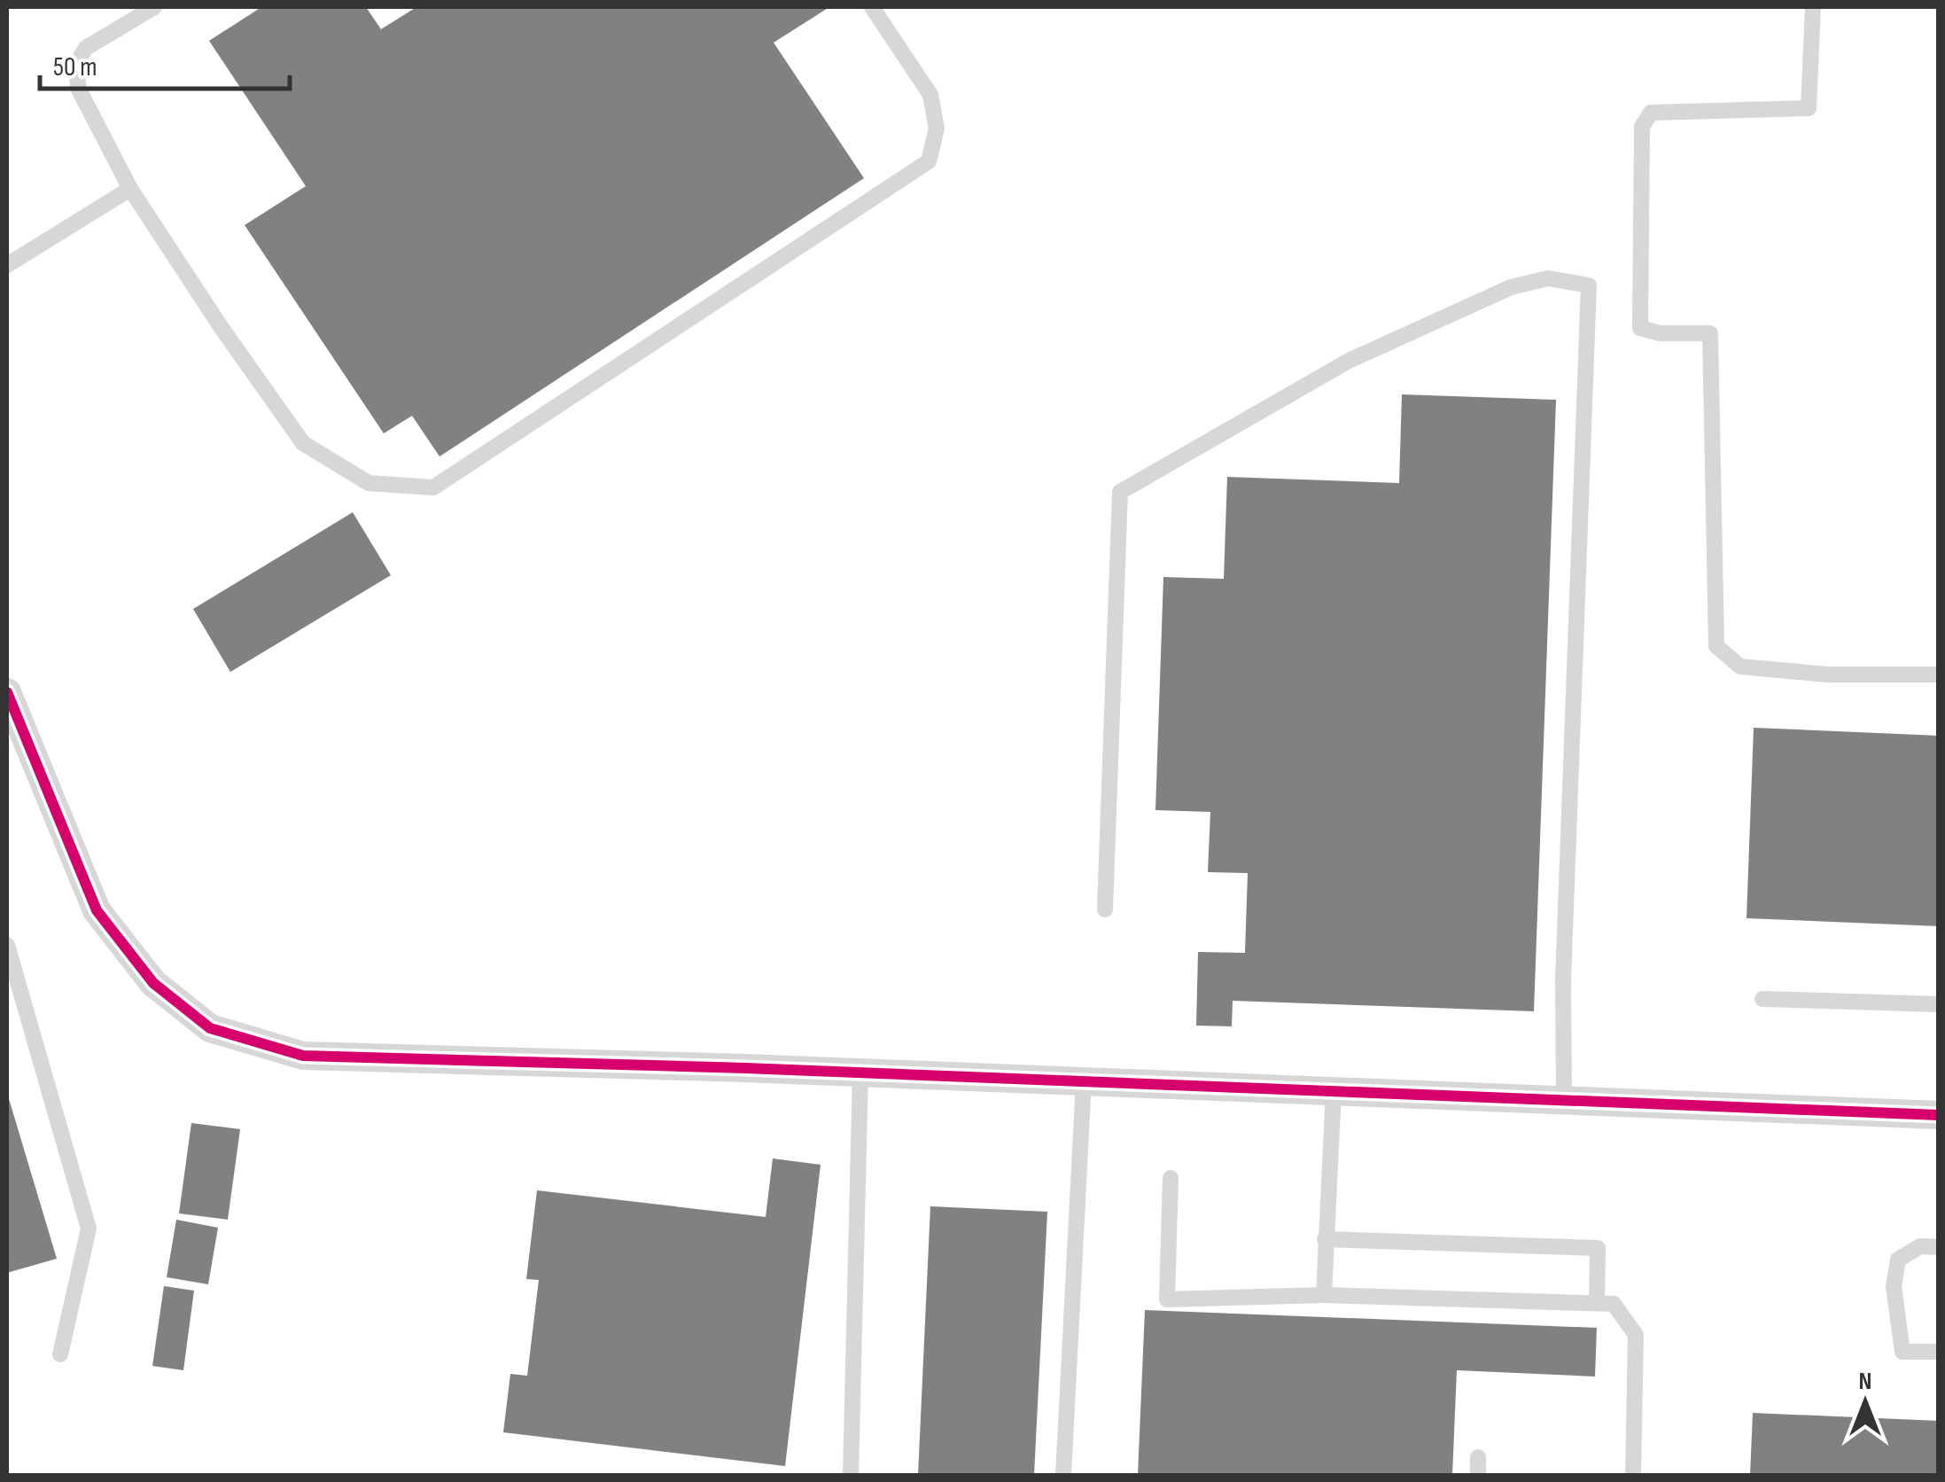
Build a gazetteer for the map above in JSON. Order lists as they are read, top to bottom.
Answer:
{
  "scale_bar": "50 m",
  "north": "top"
}
